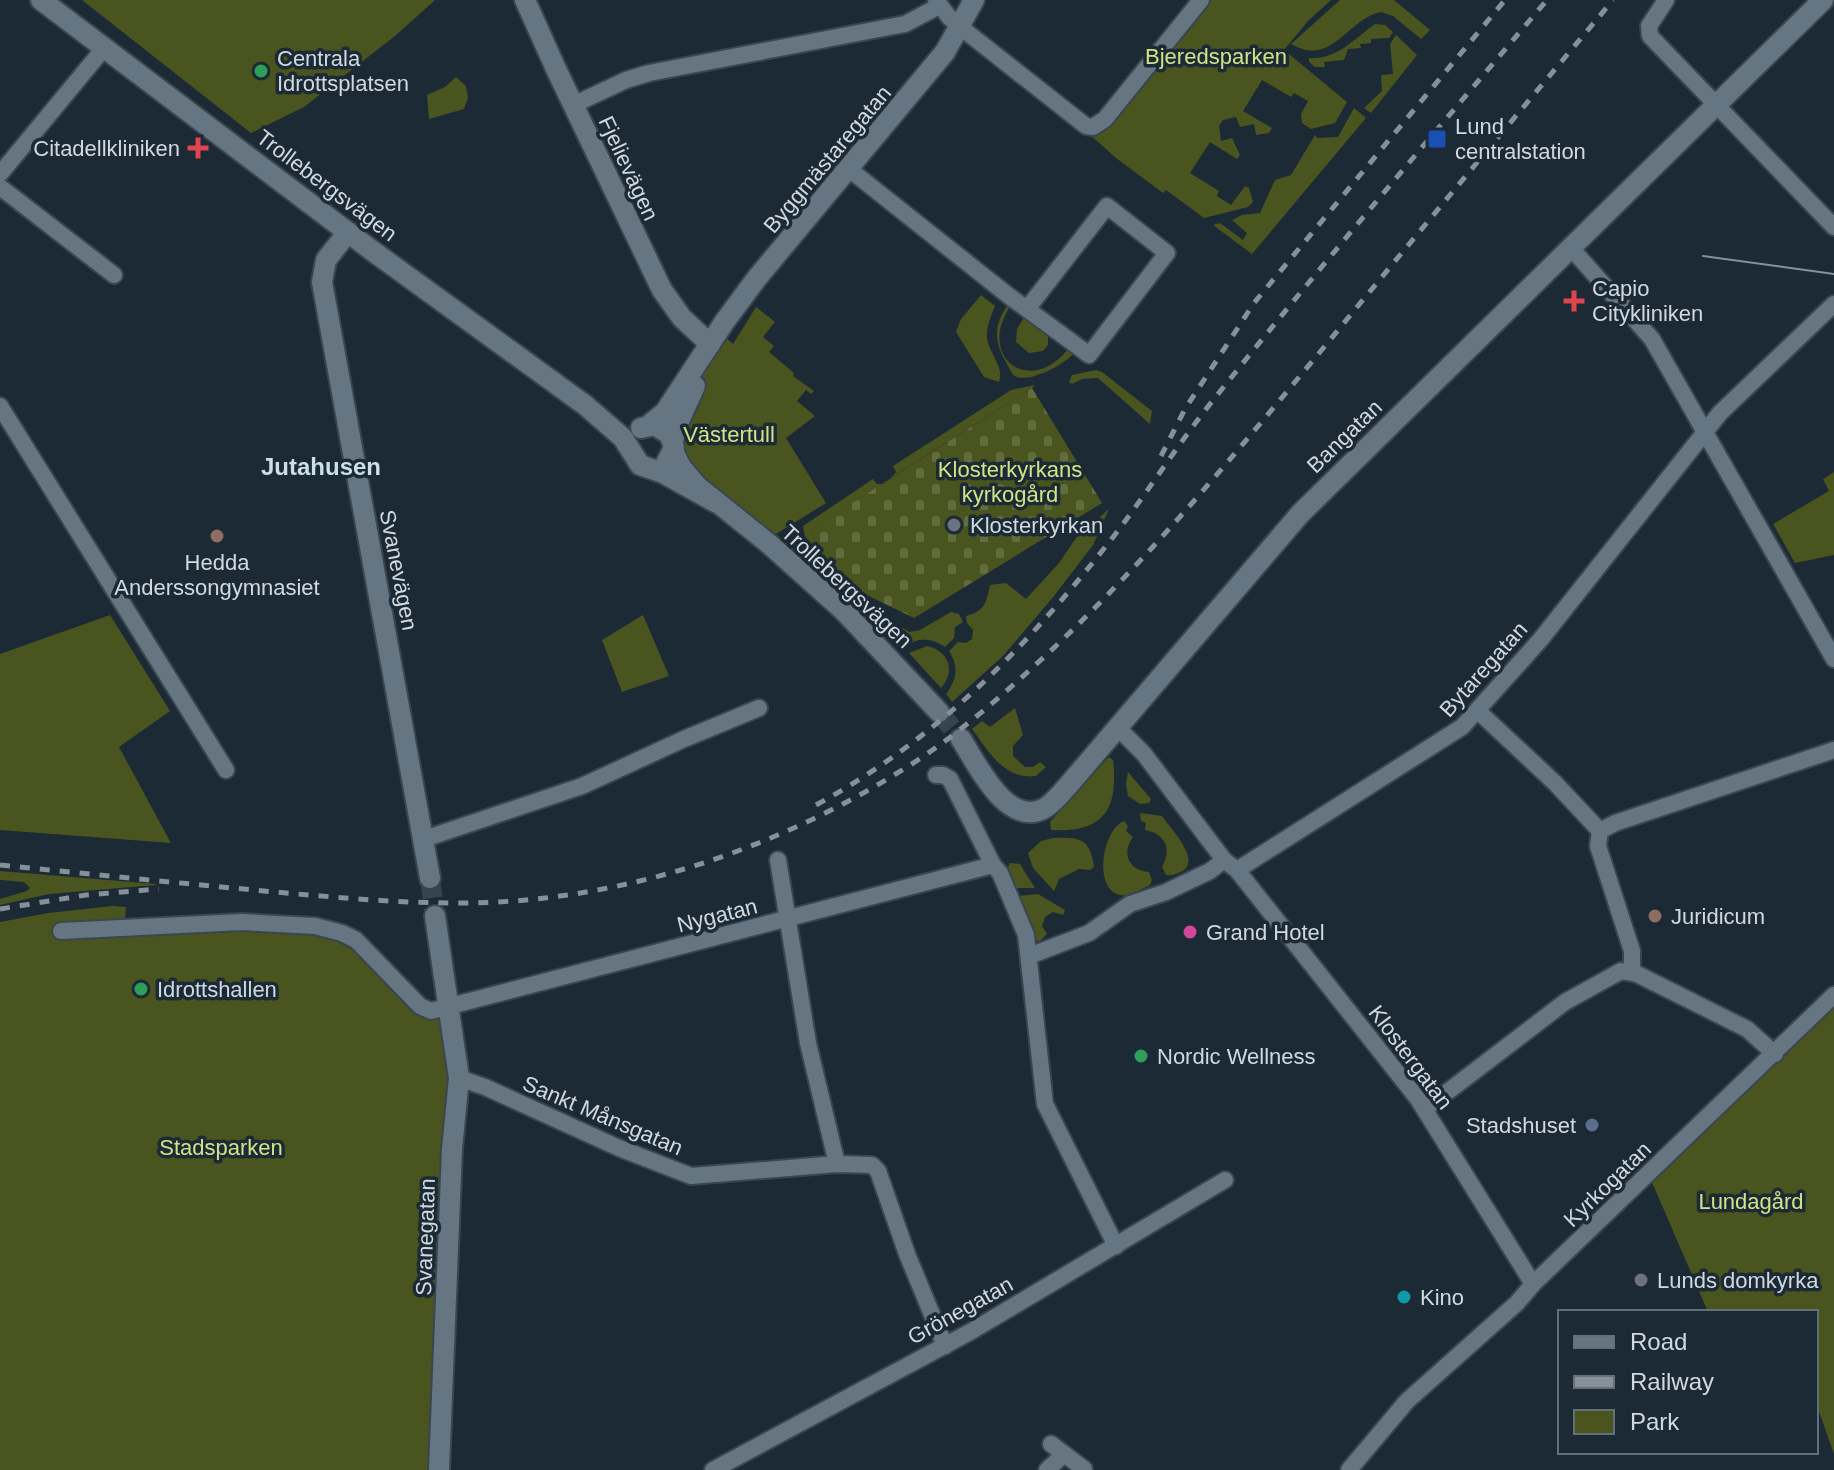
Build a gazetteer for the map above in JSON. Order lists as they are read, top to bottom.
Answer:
{
  "streets": {
    "street": [
      "Byggmästaregatan",
      "Fjelievägen",
      "Trollebergsvägen",
      "Bangatan",
      "Svanevägen",
      "Bytaregatan",
      "Nygatan",
      "Klostergatan",
      "Sankt Månsgatan",
      "Kyrkogatan",
      "Svanegatan",
      "Grönegatan"
    ]
  },
  "crossings": [
    ["Byggmästaregatan", "Fjelievägen"],
    ["Byggmästaregatan", "Trollebergsvägen"],
    ["Trollebergsvägen", "Svanevägen"],
    ["Bangatan", "Klostergatan"],
    ["Bytaregatan", "Klostergatan"],
    ["Nygatan", "Svanegatan"],
    ["Klostergatan", "Kyrkogatan"],
    ["Sankt Månsgatan", "Svanegatan"],
    ["Sankt Månsgatan", "Grönegatan"]
  ],
  "districts": ["Jutahusen"],
  "parks": [
    "Bjeredsparken",
    "Västertull",
    "Klosterkyrkans kyrkogård",
    "Stadsparken",
    "Lundagård"
  ],
  "places": {
    "other": [
      "Centrala Idrottsplatsen",
      "Klosterkyrkan",
      "Hedda Anderssongymnasiet",
      "Juridicum",
      "Grand Hotel",
      "Idrottshallen",
      "Nordic Wellness",
      "Stadshuset",
      "Lunds domkyrka",
      "Kino"
    ],
    "transit": ["Lund centralstation"],
    "health": ["Citadellkliniken", "Capio Citykliniken"]
  },
  "legend": ["Road", "Railway", "Park"]
}
